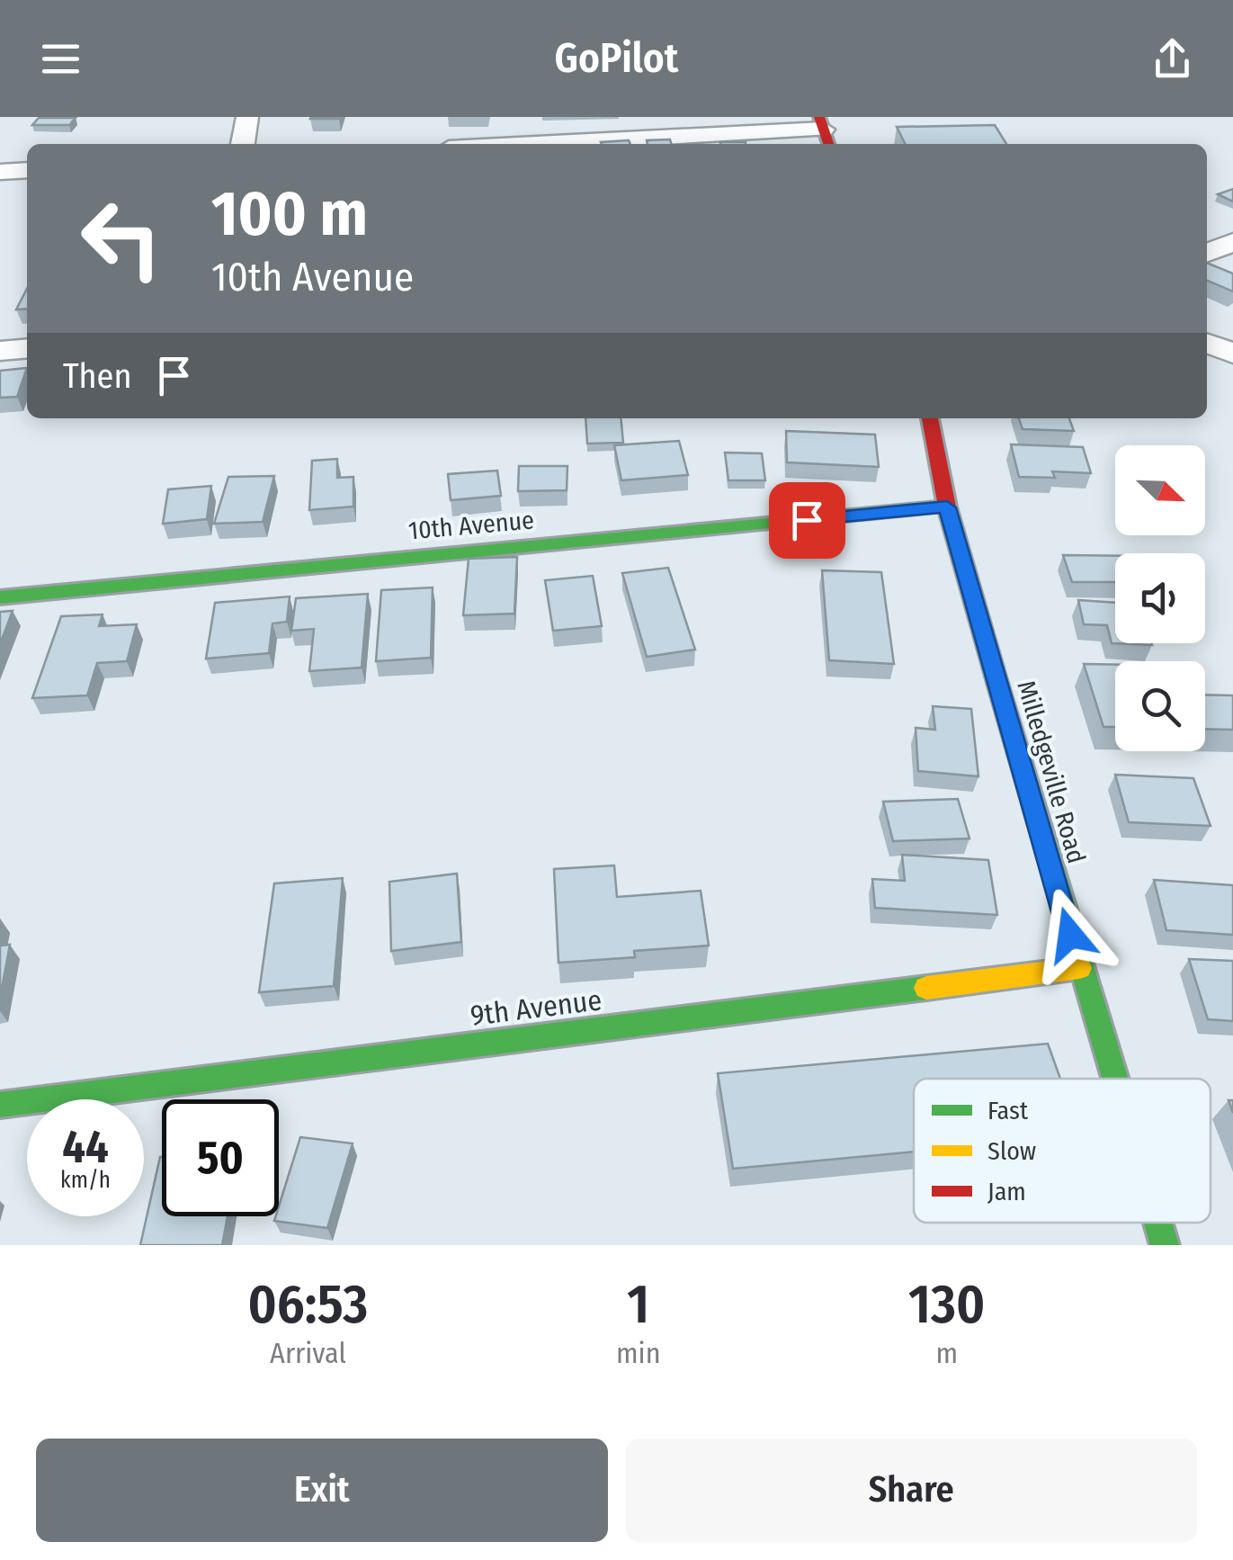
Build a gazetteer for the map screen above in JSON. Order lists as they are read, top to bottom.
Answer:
{
  "streets": {
    "street": ["10th Avenue", "Milledgeville Road", "9th Avenue"]
  },
  "crossings": [
    ["10th Avenue", "Milledgeville Road"],
    ["Milledgeville Road", "9th Avenue"]
  ],
  "legend": ["Fast", "Slow", "Jam"],
  "north": "bottom right",
  "page": {
    "header": "GoPilot",
    "turn": ["100 m", "10th Avenue"],
    "then": "Then",
    "speed": "44 km/h",
    "limit": "50",
    "eta": [
      "06:53",
      "Arrival",
      "1",
      "min",
      "130",
      "m"
    ],
    "buttons": ["Exit", "Share"]
  }
}
